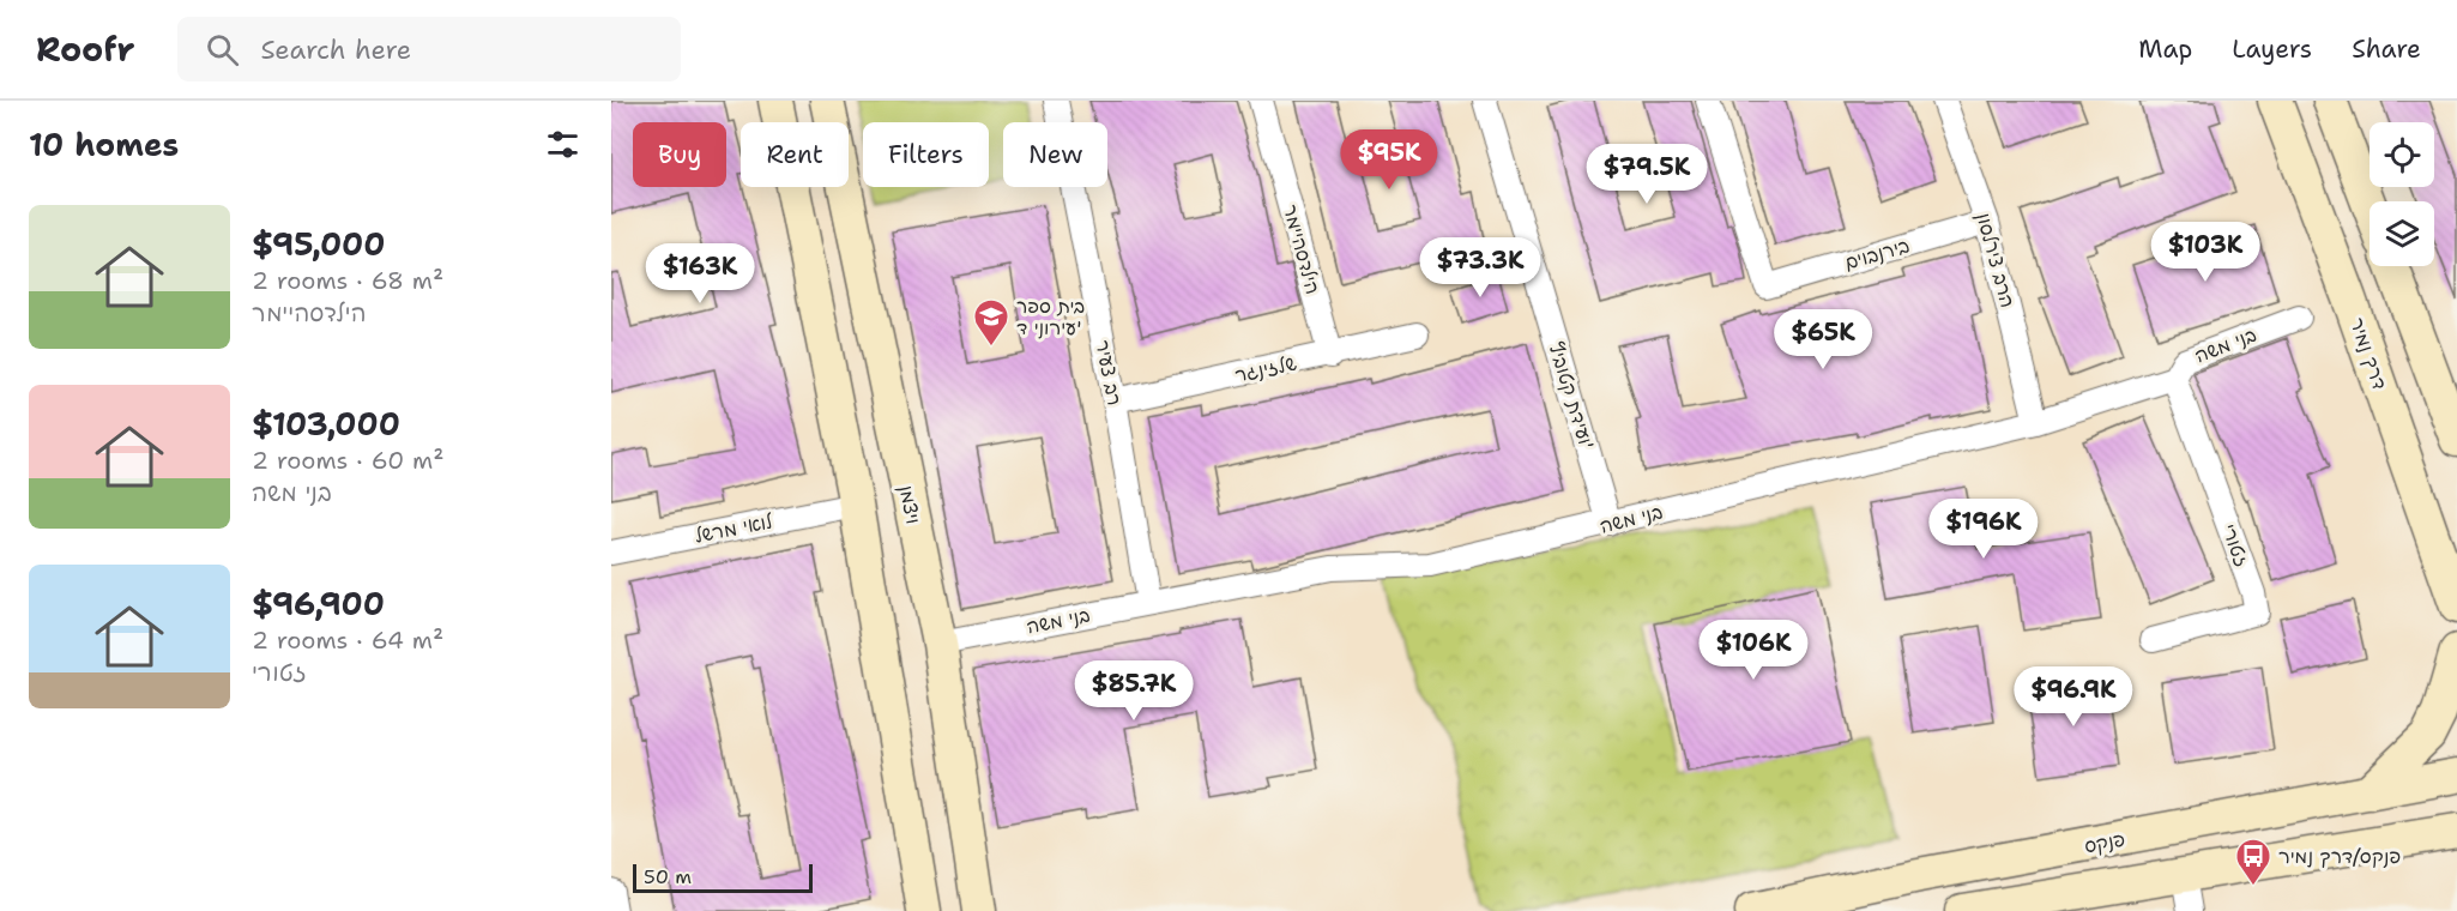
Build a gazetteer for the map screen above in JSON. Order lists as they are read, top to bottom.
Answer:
{
  "streets": {
    "main road": ["דרך נמיר", "ויצמן", "פנקס"],
    "street": [
      "הילדסהיימר",
      "בירנבוים",
      "הרב צירלסון",
      "בני משה",
      "שלזינגר",
      "רב צעיר",
      "ועידת קטוביץ'",
      "לואי מרשל",
      "זטורי"
    ]
  },
  "crossings": [
    ["הילדסהיימר", "שלזינגר"],
    ["בירנבוים", "הרב צירלסון"],
    ["הרב צירלסון", "בני משה"],
    ["בני משה", "רב צעיר"],
    ["בני משה", "ועידת קטוביץ'"],
    ["בני משה", "ויצמן"],
    ["בני משה", "זטורי"],
    ["שלזינגר", "רב צעיר"]
  ],
  "places": {
    "school or university": ["בית ספר עירוני ד'"],
    "bus stop": ["פנקס/דרך נמיר"]
  },
  "scale_bar": "50 m",
  "page": {
    "header": "Roofr",
    "search": "Search here",
    "nav": ["Map", "Layers", "Share"],
    "heading": "10 homes",
    "chip": [
      "Buy",
      "Rent",
      "Filters",
      "New"
    ],
    "price": [
      "$95K",
      "$79.5K",
      "$103K",
      "$73.3K",
      "$163K",
      "$65K",
      "$196K",
      "$106K",
      "$85.7K",
      "$96.9K"
    ],
    "list": [
      {
        "name": "$95,000",
        "note": "2 rooms · 68 m² · הילדסהיימר"
      },
      {
        "name": "$103,000",
        "note": "2 rooms · 60 m² · בני משה"
      },
      {
        "name": "$96,900",
        "note": "2 rooms · 64 m² · זטורי"
      }
    ],
    "scale": "50 m"
  }
}
